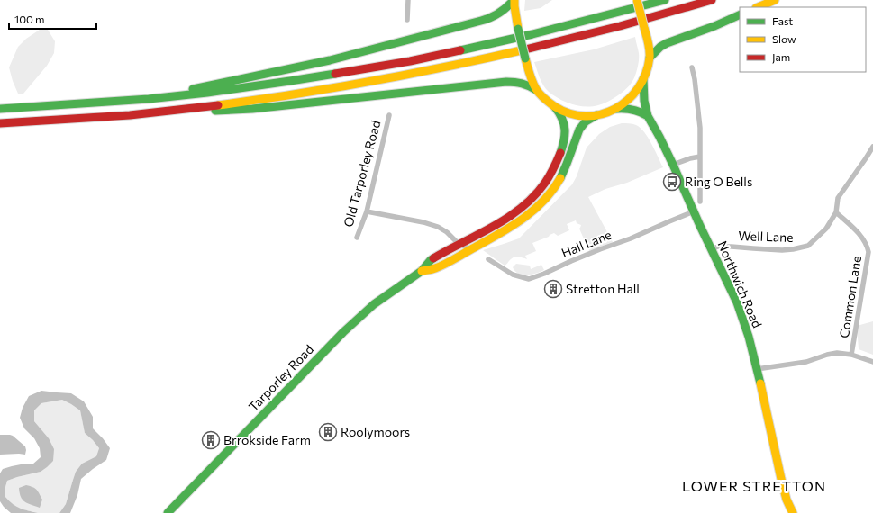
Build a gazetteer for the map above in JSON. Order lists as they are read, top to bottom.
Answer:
{
  "streets": {
    "main road": ["Northwich Road", "Tarporley Road"],
    "street": [
      "Old Tarporley Road",
      "Well Lane",
      "Hall Lane",
      "Common Lane"
    ]
  },
  "crossings": [
    ["Well Lane", "Northwich Road"],
    ["Well Lane", "Common Lane"],
    ["Hall Lane", "Northwich Road"]
  ],
  "districts": ["LOWER STRETTON"],
  "places": {
    "bus stop": ["Ring O Bells"],
    "building": ["Stretton Hall", "Roolymoors", "Brrokside Farm"]
  },
  "legend": ["Fast", "Slow", "Jam"],
  "scale_bar": "100 m"
}
